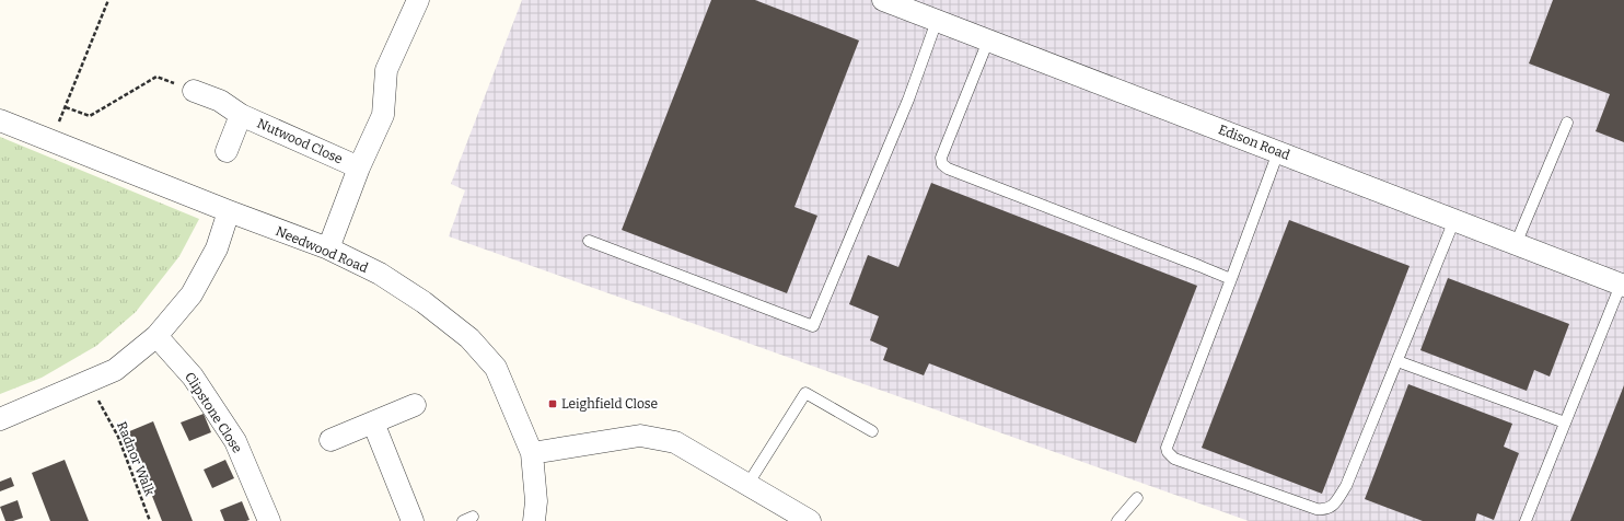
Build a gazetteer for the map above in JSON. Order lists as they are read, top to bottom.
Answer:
{
  "streets": {
    "street": [
      "Nutwood Close",
      "Edison Road",
      "Needwood Road",
      "Clipstone Close"
    ],
    "path": ["Radnor Walk"]
  },
  "crossings": [
    ["Nutwood Close", "Needwood Road"]
  ],
  "places": {
    "transit": ["Leighfield Close"]
  }
}
